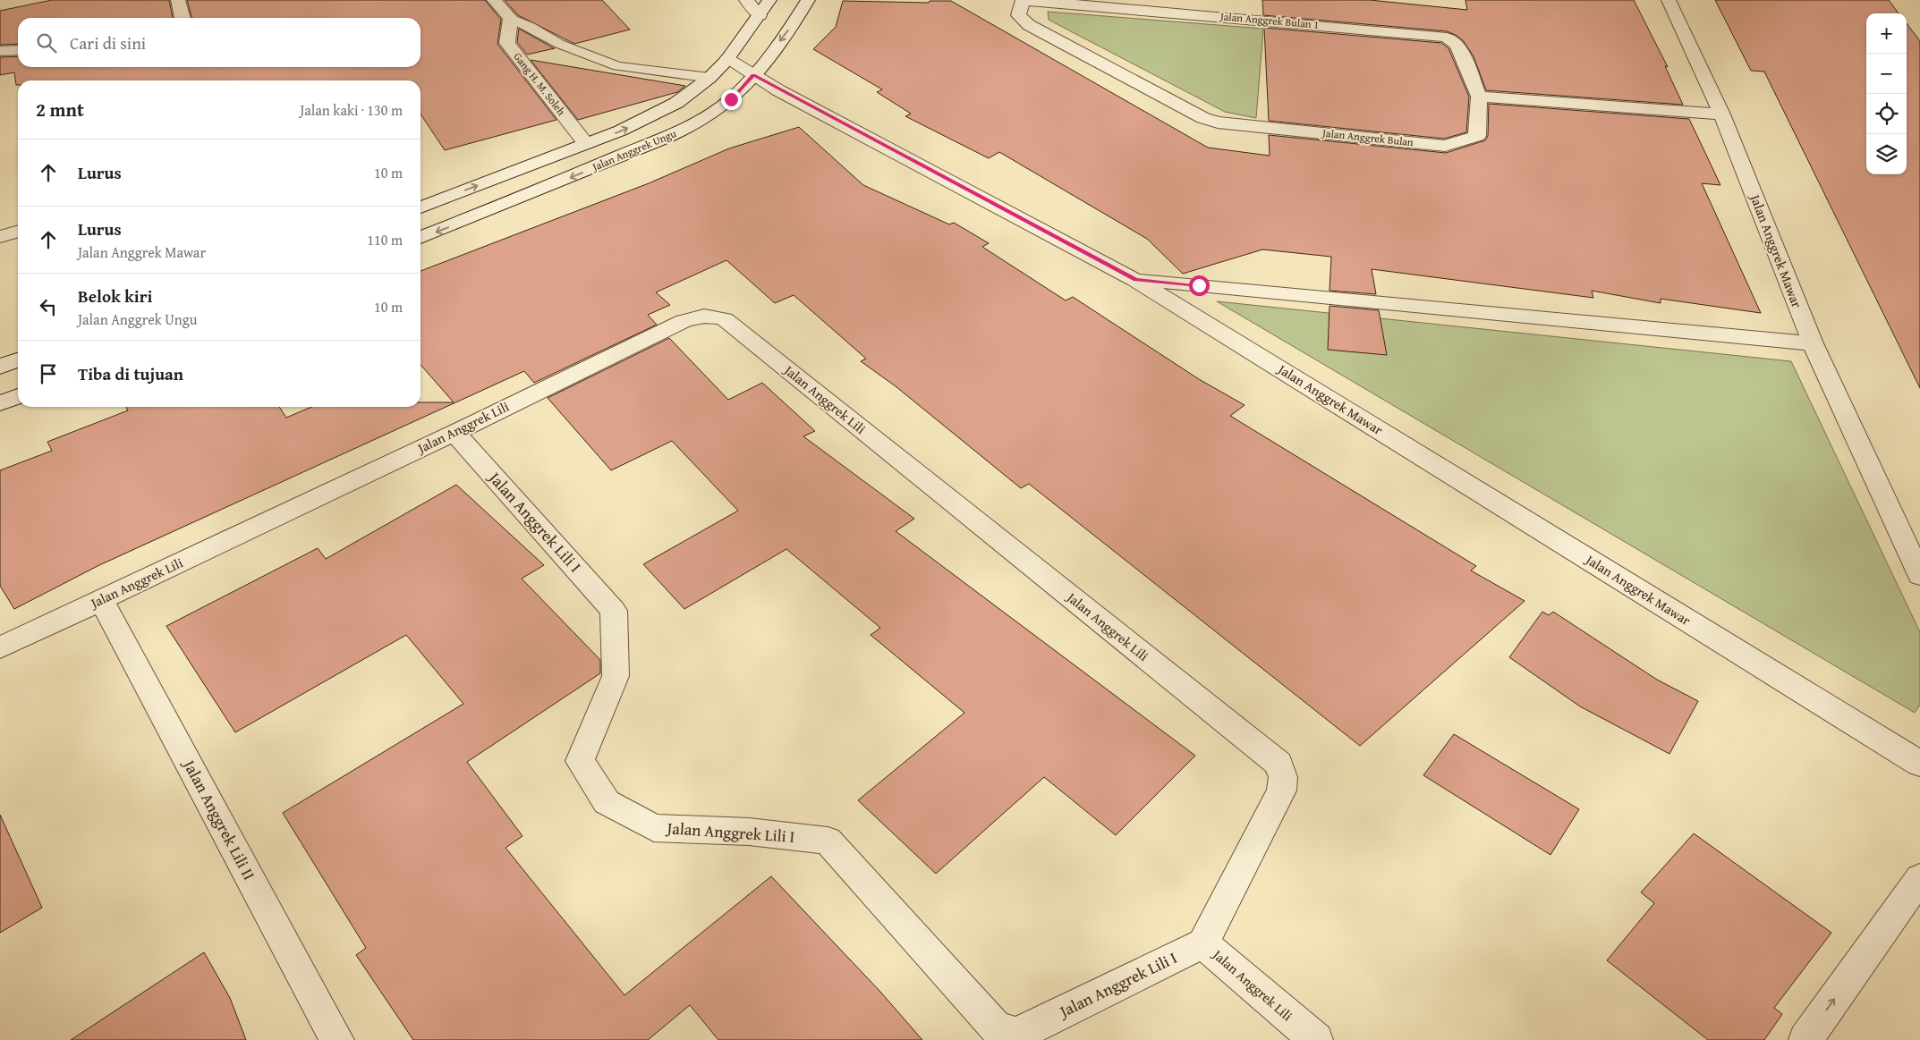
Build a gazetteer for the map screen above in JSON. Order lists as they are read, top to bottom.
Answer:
{
  "streets": {
    "street": [
      "Jalan Anggrek Bulan 1",
      "Gang H. M. Soleh",
      "Jalan Anggrek Bulan",
      "Jalan Anggrek Ungu",
      "Jalan Anggrek Mawar",
      "Jalan Anggrek Lili",
      "Jalan Anggrek Lili I",
      "Jalan Anggrek Lili II"
    ]
  },
  "crossings": [
    ["Jalan Anggrek Bulan 1", "Jalan Anggrek Bulan"],
    ["Gang H. M. Soleh", "Jalan Anggrek Ungu"],
    ["Jalan Anggrek Ungu", "Jalan Anggrek Mawar"],
    ["Jalan Anggrek Lili", "Jalan Anggrek Lili I"],
    ["Jalan Anggrek Lili", "Jalan Anggrek Lili II"]
  ],
  "page": {
    "map_buttons": ["+", "−"],
    "search": "Cari di sini",
    "heading": ["2 mnt", "Jalan kaki · 130 m"],
    "list": [
      ["Lurus", "10 m"],
      ["Lurus", "Jalan Anggrek Mawar", "110 m"],
      ["Belok kiri", "Jalan Anggrek Ungu", "10 m"],
      "Tiba di tujuan"
    ]
  }
}
